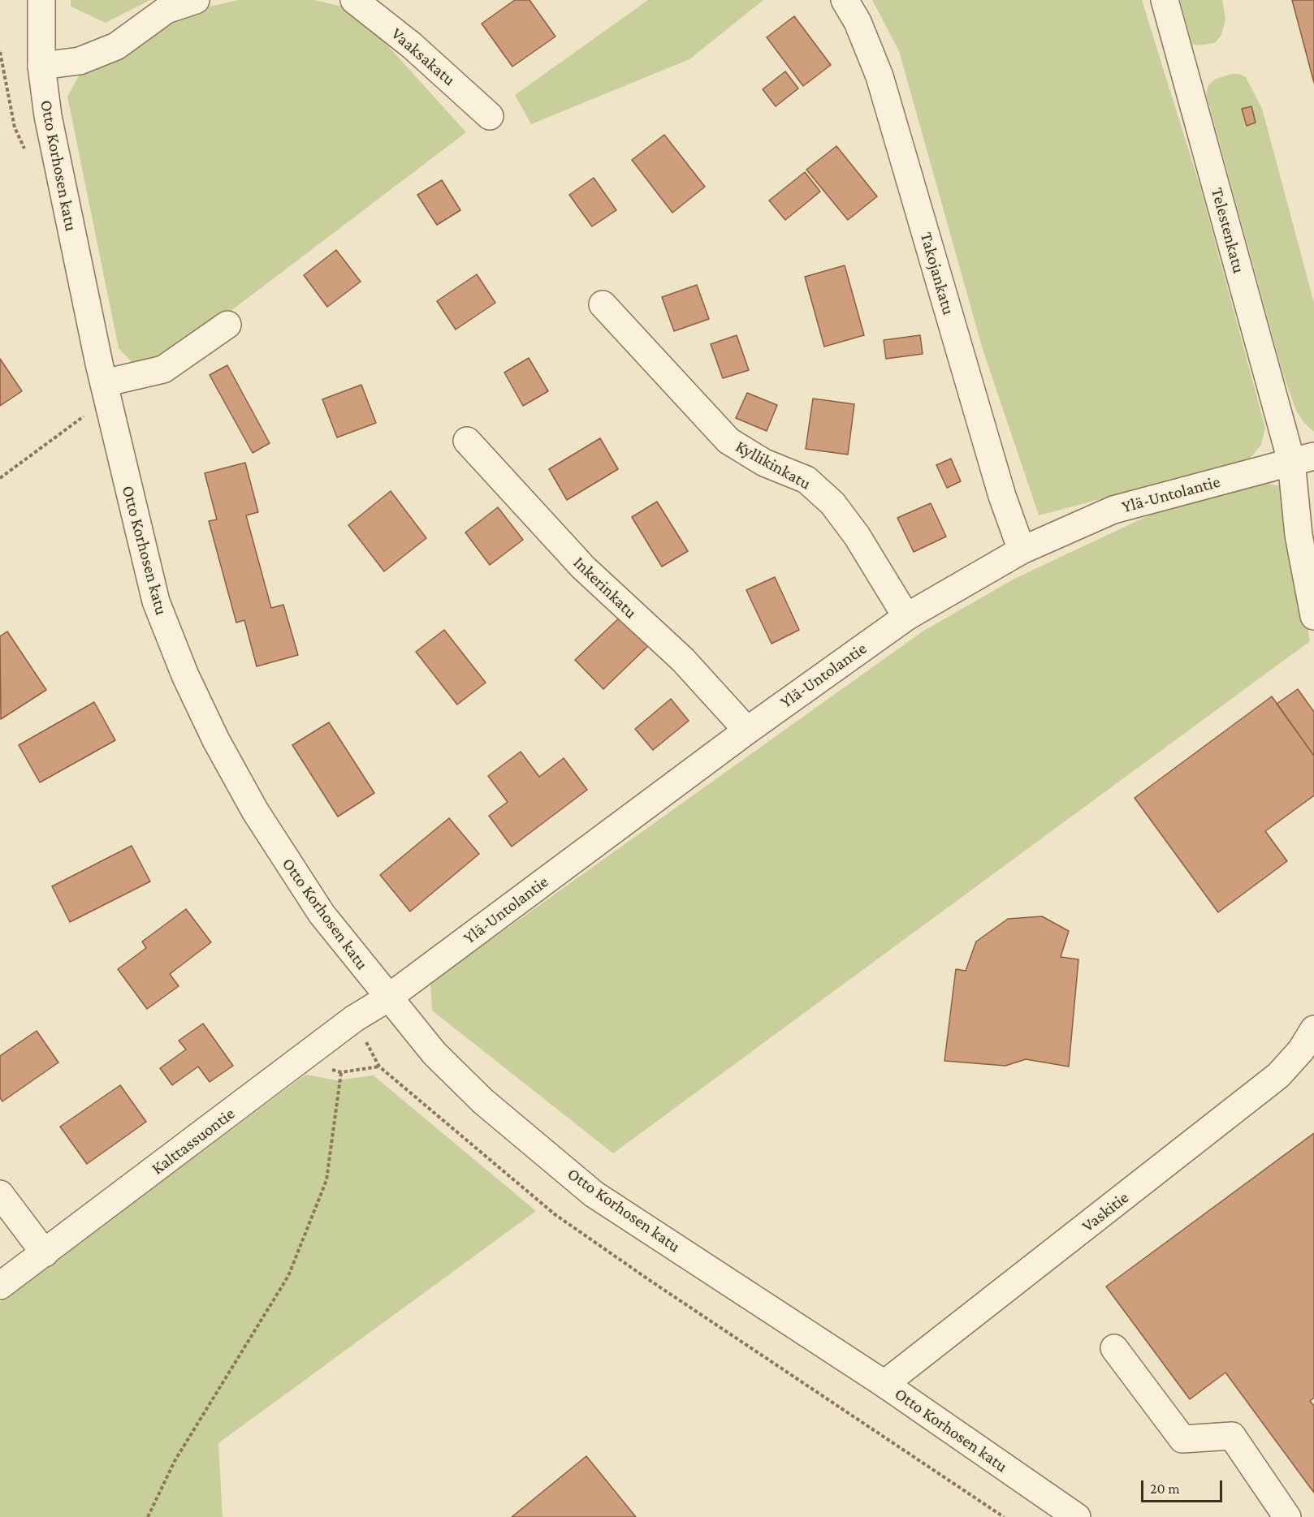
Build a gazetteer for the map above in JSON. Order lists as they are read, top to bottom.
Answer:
{
  "streets": {
    "street": [
      "Vaaksakatu",
      "Otto Korhosen katu",
      "Telestenkatu",
      "Takojankatu",
      "Kyllikinkatu",
      "Ylä-Untolantie",
      "Inkerinkatu",
      "Kalttassuontie",
      "Vaskitie"
    ]
  },
  "crossings": [
    ["Otto Korhosen katu", "Ylä-Untolantie"],
    ["Otto Korhosen katu", "Kalttassuontie"],
    ["Otto Korhosen katu", "Vaskitie"],
    ["Telestenkatu", "Ylä-Untolantie"],
    ["Takojankatu", "Ylä-Untolantie"],
    ["Kyllikinkatu", "Ylä-Untolantie"],
    ["Ylä-Untolantie", "Inkerinkatu"],
    ["Ylä-Untolantie", "Kalttassuontie"]
  ],
  "scale_bar": "20 m"
}
